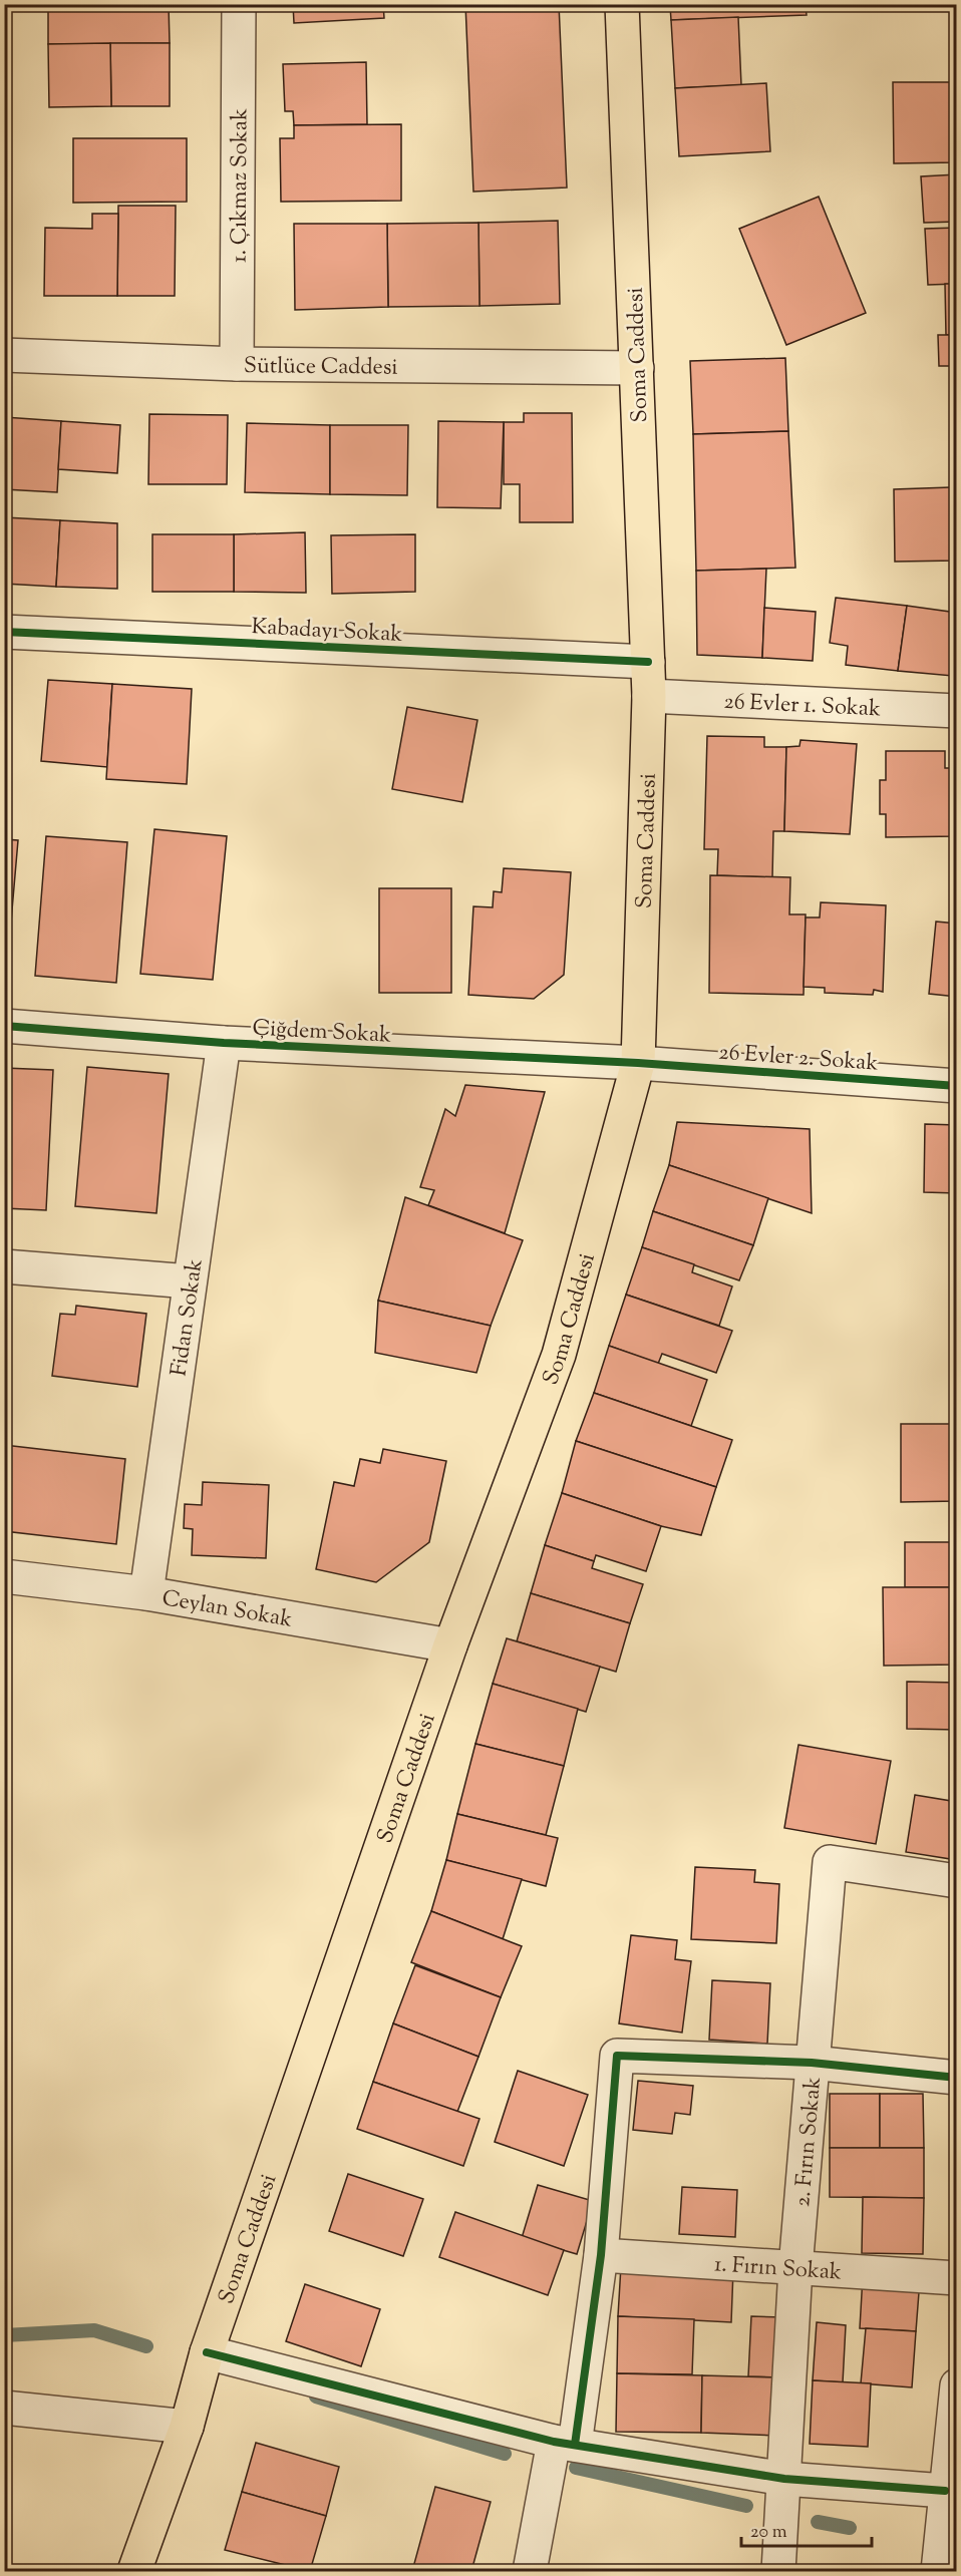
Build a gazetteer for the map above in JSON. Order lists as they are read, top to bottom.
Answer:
{
  "streets": {
    "main road": ["Soma Caddesi"],
    "street": [
      "1. Çıkmaz Sokak",
      "Sütlüce Caddesi",
      "Kabadayı Sokak",
      "26 Evler 1. Sokak",
      "Çiğdem Sokak",
      "26 Evler 2. Sokak",
      "Fidan Sokak",
      "Ceylan Sokak",
      "2. Fırın Sokak",
      "1. Fırın Sokak"
    ]
  },
  "crossings": [
    ["1. Çıkmaz Sokak", "Sütlüce Caddesi"],
    ["Soma Caddesi", "Sütlüce Caddesi"],
    ["Soma Caddesi", "Kabadayı Sokak"],
    ["Soma Caddesi", "26 Evler 1. Sokak"],
    ["Soma Caddesi", "Çiğdem Sokak"],
    ["Soma Caddesi", "26 Evler 2. Sokak"],
    ["Soma Caddesi", "Ceylan Sokak"],
    ["Çiğdem Sokak", "26 Evler 2. Sokak"],
    ["Çiğdem Sokak", "Fidan Sokak"],
    ["Fidan Sokak", "Ceylan Sokak"],
    ["2. Fırın Sokak", "1. Fırın Sokak"]
  ],
  "scale_bar": "20 m"
}
